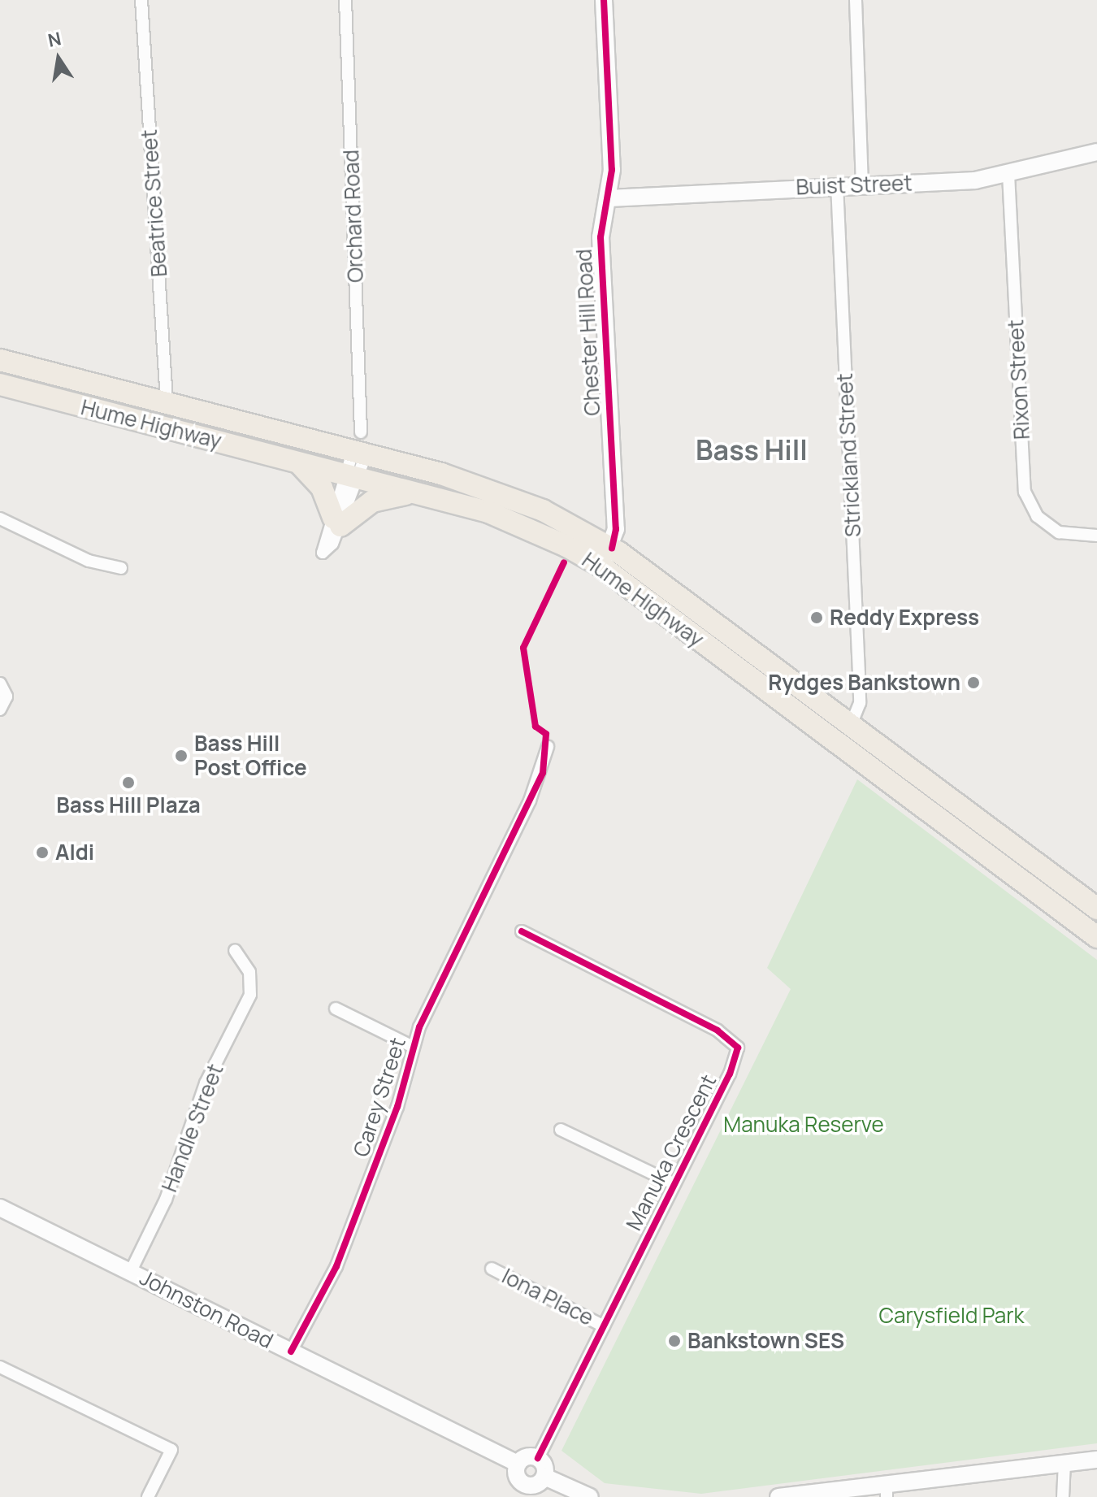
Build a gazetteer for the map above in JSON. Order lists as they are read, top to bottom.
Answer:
{
  "streets": {
    "highway": ["Hume Highway"],
    "street": [
      "Buist Street",
      "Beatrice Street",
      "Orchard Road",
      "Chester Hill Road",
      "Rixon Street",
      "Strickland Street",
      "Carey Street",
      "Handle Street",
      "Manuka Crescent",
      "Iona Place",
      "Johnston Road"
    ]
  },
  "crossings": [
    ["Buist Street", "Chester Hill Road"],
    ["Buist Street", "Rixon Street"],
    ["Buist Street", "Strickland Street"],
    ["Beatrice Street", "Hume Highway"],
    ["Orchard Road", "Hume Highway"],
    ["Chester Hill Road", "Hume Highway"],
    ["Hume Highway", "Strickland Street"],
    ["Carey Street", "Johnston Road"],
    ["Handle Street", "Johnston Road"],
    ["Manuka Crescent", "Iona Place"],
    ["Manuka Crescent", "Johnston Road"]
  ],
  "districts": ["Bass Hill"],
  "parks": ["Manuka Reserve", "Carysfield Park"],
  "places": [
    "Reddy Express",
    "Rydges Bankstown",
    "Bass Hill Post Office",
    "Bass Hill Plaza",
    "Aldi",
    "Bankstown SES"
  ],
  "north": "top"
}
